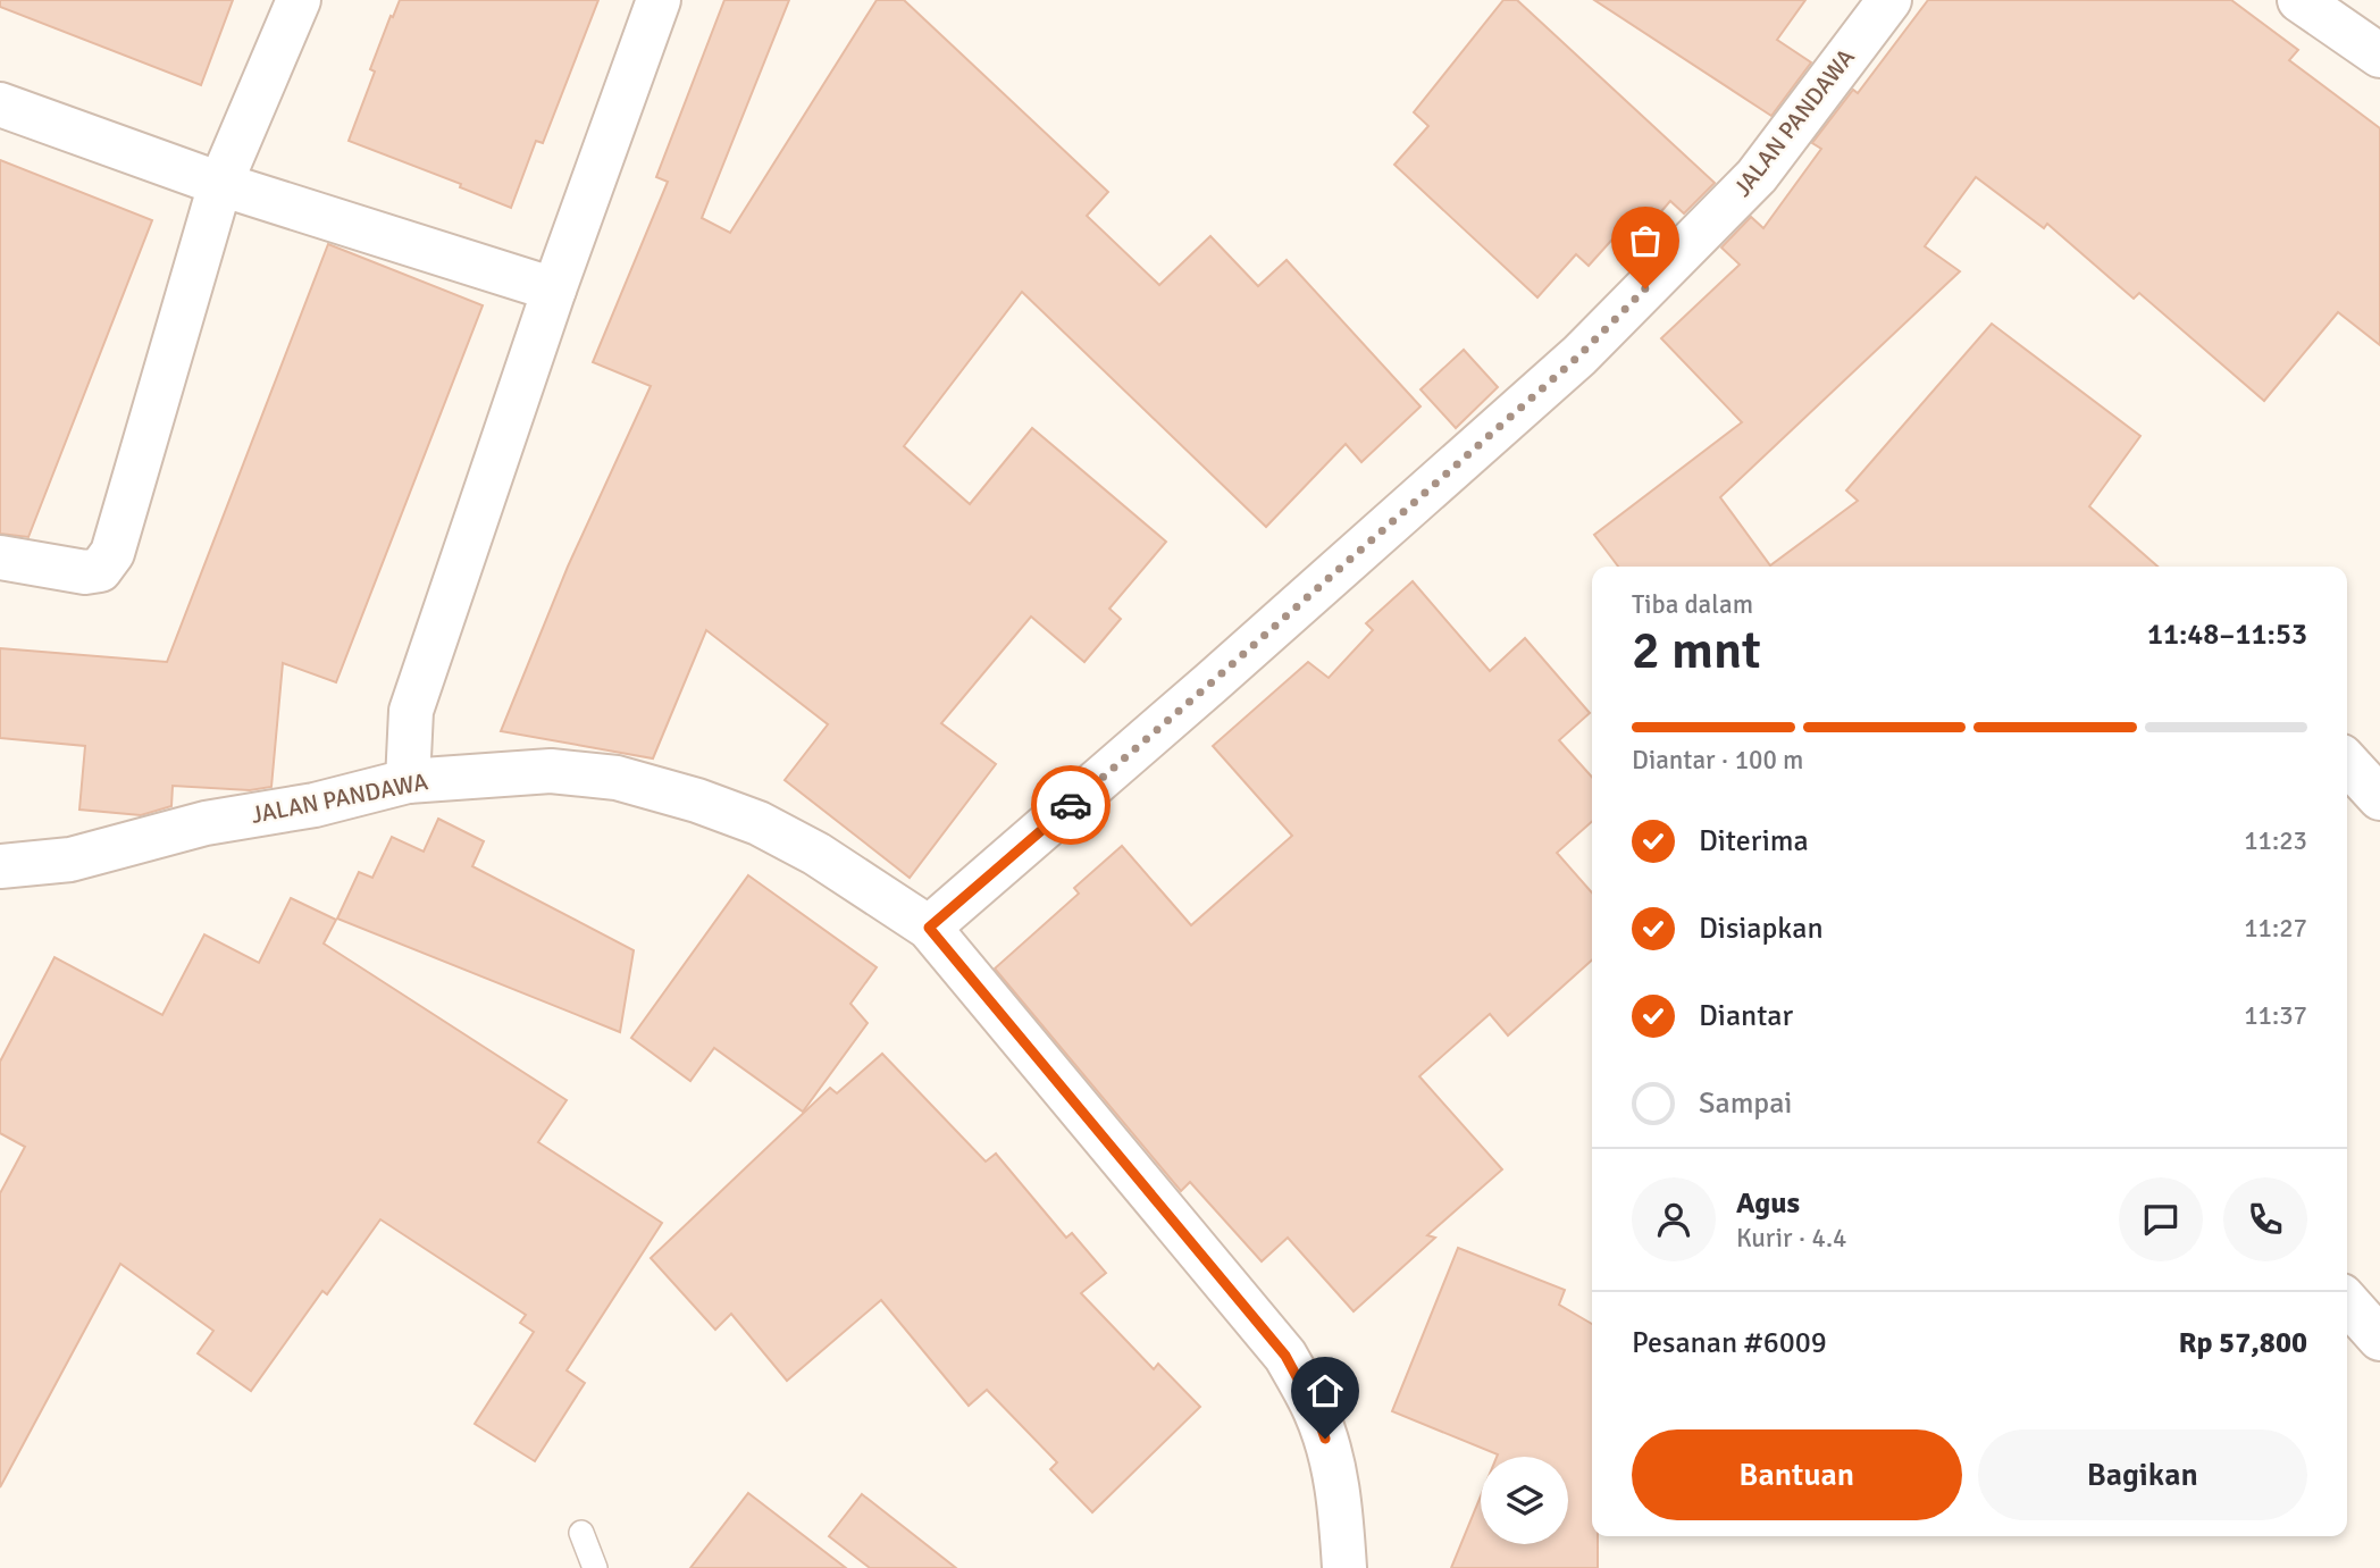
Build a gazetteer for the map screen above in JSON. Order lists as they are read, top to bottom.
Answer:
{
  "streets": {
    "street": ["JALAN PANDAWA"]
  },
  "page": {
    "heading": ["2 mnt", "Tiba dalam", "11:48–11:53"],
    "panel": [
      "Agus",
      "Kurir · 4.4",
      "Pesanan #6009",
      "Rp 57,800"
    ],
    "bar": "Diantar · 100 m",
    "list": [
      ["Diterima", "11:23"],
      ["Disiapkan", "11:27"],
      ["Diantar", "11:37"],
      "Sampai"
    ],
    "buttons": ["Bantuan", "Bagikan"]
  }
}
